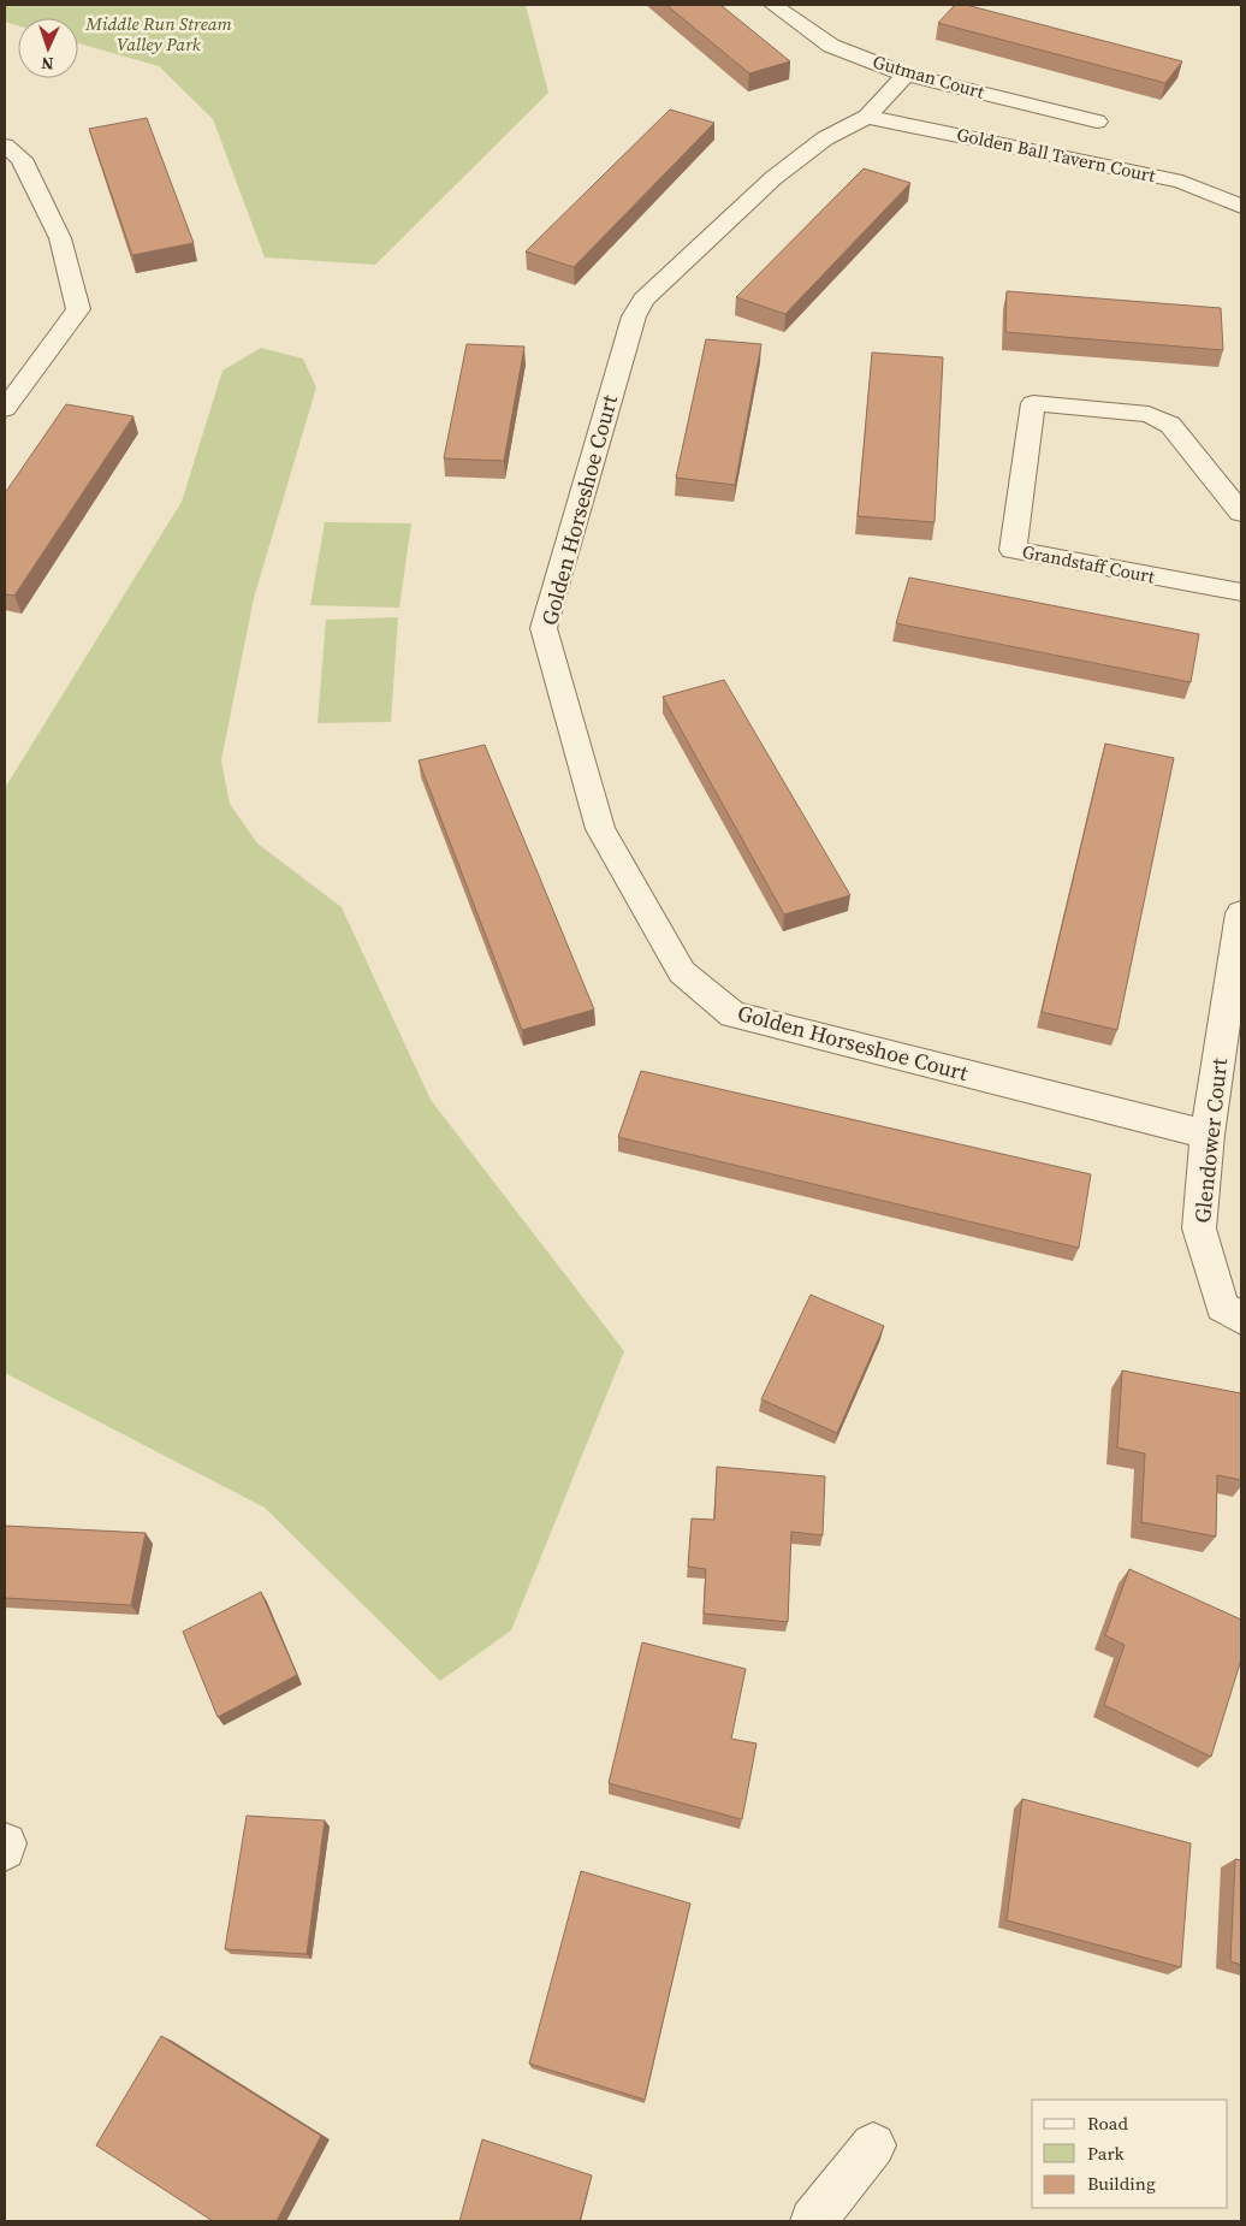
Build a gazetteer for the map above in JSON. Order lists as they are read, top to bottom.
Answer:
{
  "streets": {
    "street": [
      "Gutman Court",
      "Golden Ball Tavern Court",
      "Golden Horseshoe Court",
      "Grandstaff Court",
      "Glendower Court"
    ]
  },
  "crossings": [
    ["Golden Ball Tavern Court", "Golden Horseshoe Court"],
    ["Golden Horseshoe Court", "Glendower Court"]
  ],
  "parks": ["Middle Run Stream Valley Park"],
  "legend": ["Road", "Park", "Building"],
  "north": "bottom"
}
